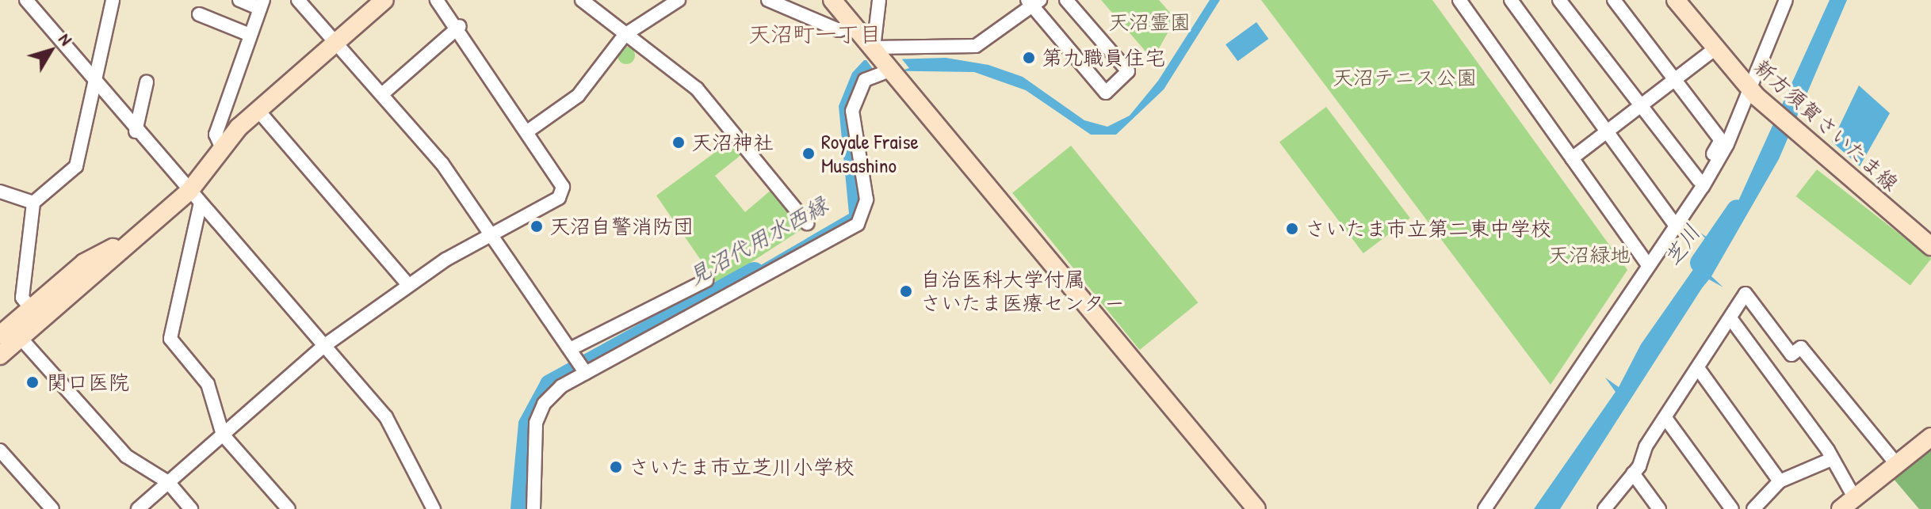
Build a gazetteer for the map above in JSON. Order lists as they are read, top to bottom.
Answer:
{
  "streets": {
    "street": ["新方須賀さいたま線"]
  },
  "districts": ["天沼町一丁目"],
  "water": ["見沼代用水西縁", "芝川"],
  "parks": ["天沼霊園", "天沼テニス公園", "天沼緑地"],
  "places": [
    "第九職員住宅",
    "天沼神社",
    "Royale Fraise Musashino",
    "天沼自警消防団",
    "さいたま市立第二東中学校",
    "自治医科大学付属 さいたま医療センター",
    "関口医院",
    "さいたま市立芝川小学校"
  ],
  "north": "top right"
}
